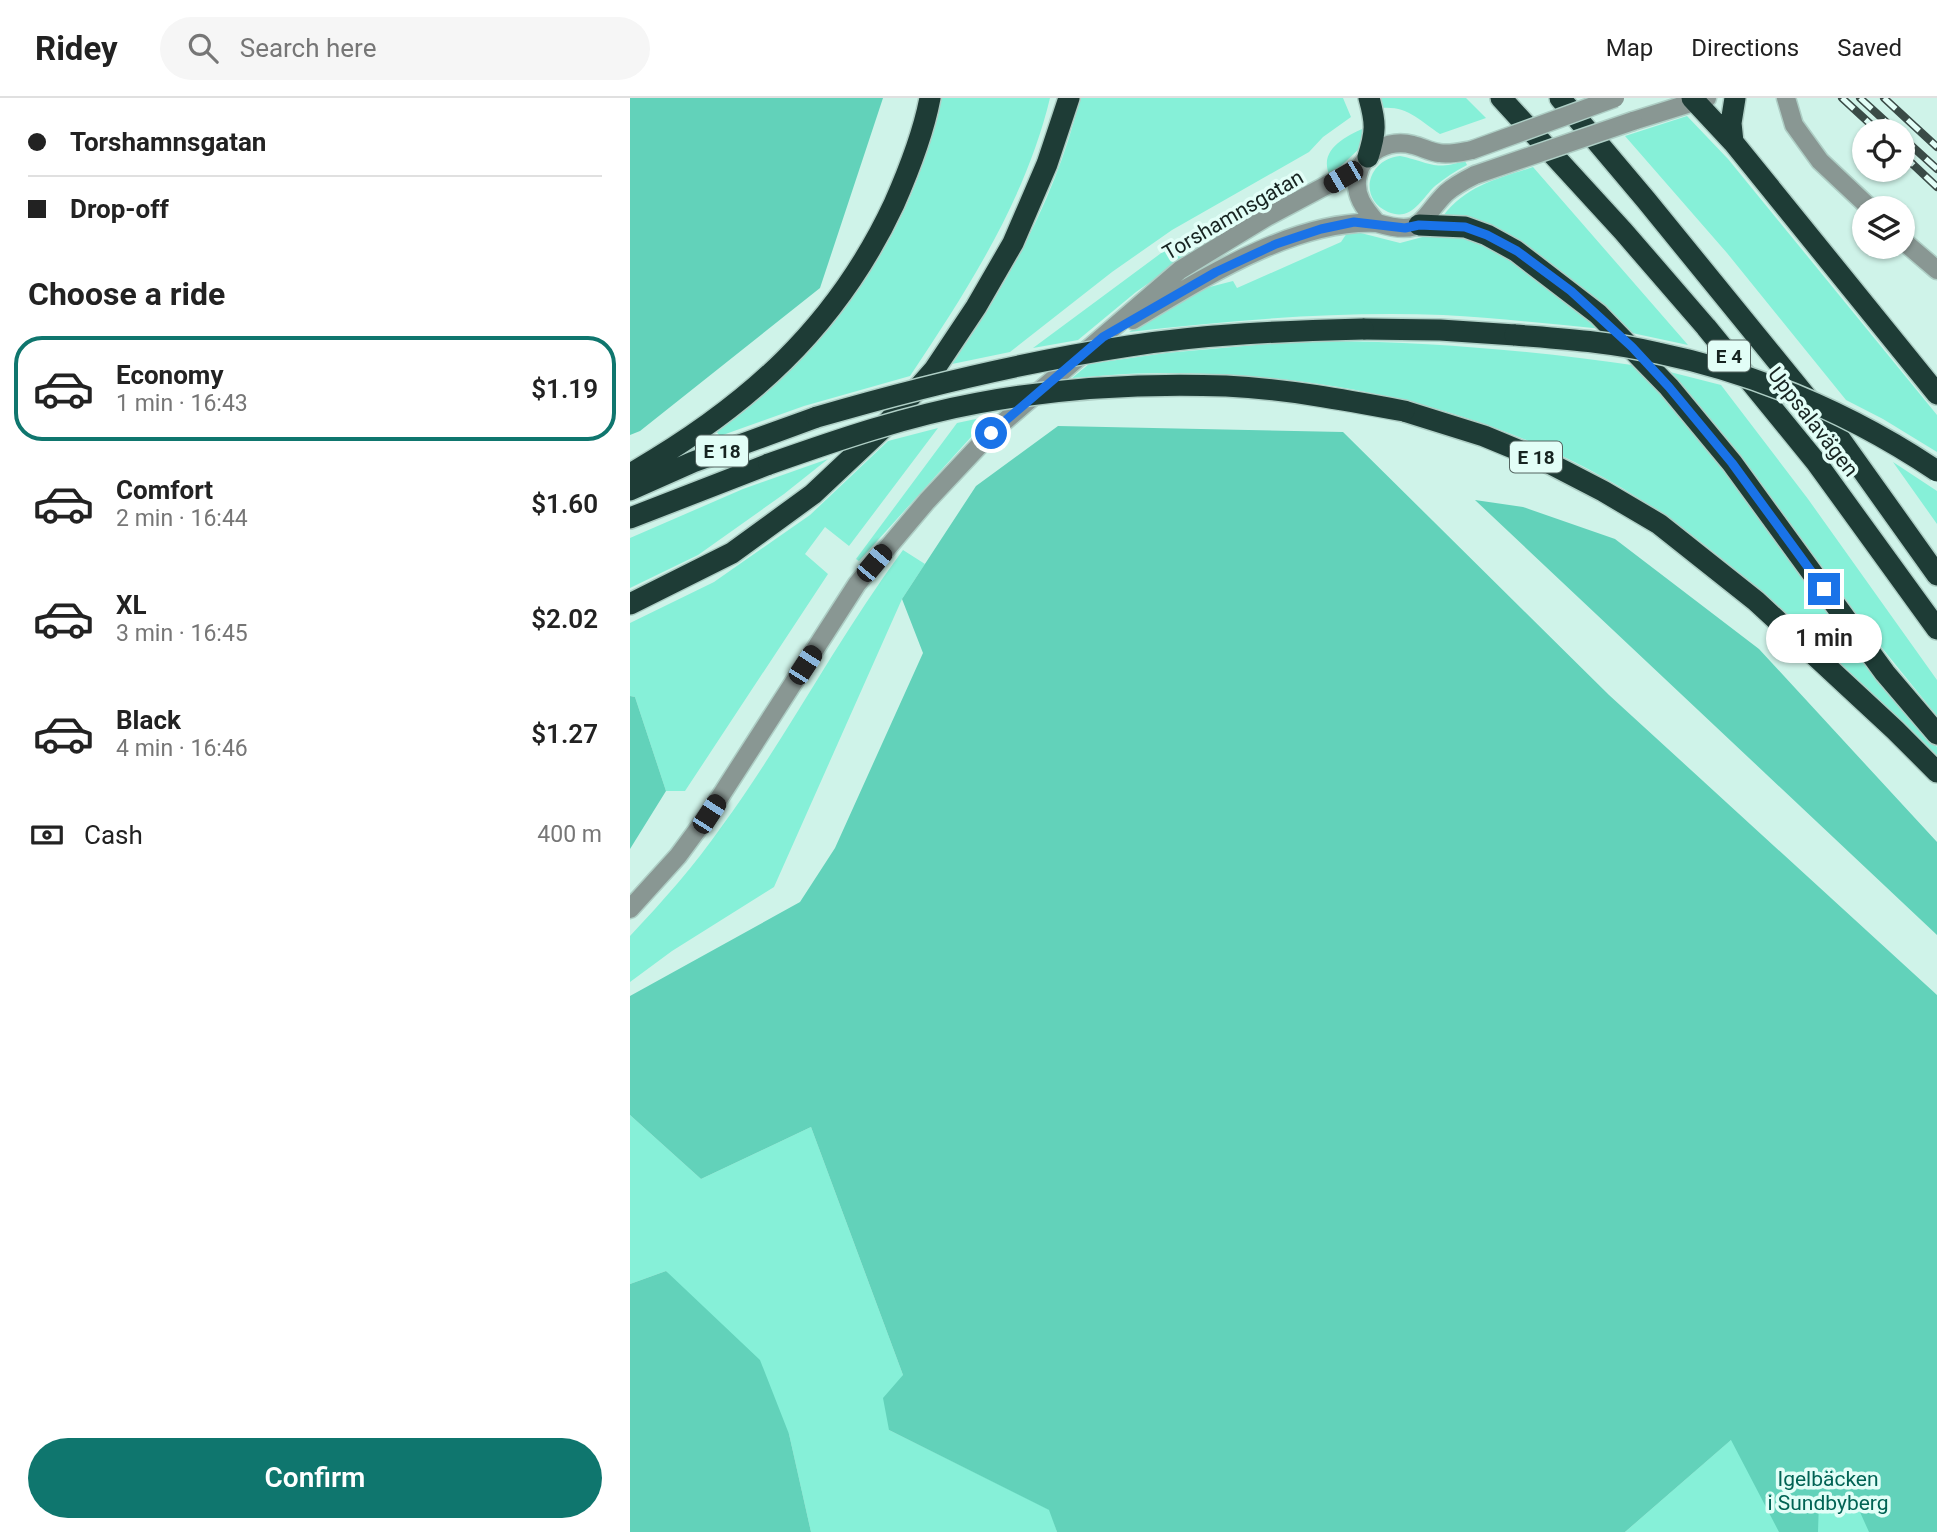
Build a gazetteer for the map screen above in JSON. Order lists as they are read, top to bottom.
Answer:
{
  "streets": {
    "highway": ["E 4", "Uppsalavägen", "E 18"],
    "street": ["Torshamnsgatan"]
  },
  "parks": ["Igelbäcken i Sundbyberg"],
  "page": {
    "header": "Ridey",
    "search": "Search here",
    "nav": ["Map", "Directions", "Saved"],
    "banner": ["Torshamnsgatan", "Drop-off"],
    "heading": "Choose a ride",
    "list": [
      {
        "name": "Economy",
        "note": "1 min · 16:43",
        "value": "$1.19"
      },
      {
        "name": "Comfort",
        "note": "2 min · 16:44",
        "value": "$1.60"
      },
      {
        "name": "XL",
        "note": "3 min · 16:45",
        "value": "$2.02"
      },
      {
        "name": "Black",
        "note": "4 min · 16:46",
        "value": "$1.27"
      }
    ],
    "bubble": "1 min",
    "pay": ["Cash", "400 m"],
    "buttons": "Confirm"
  }
}
